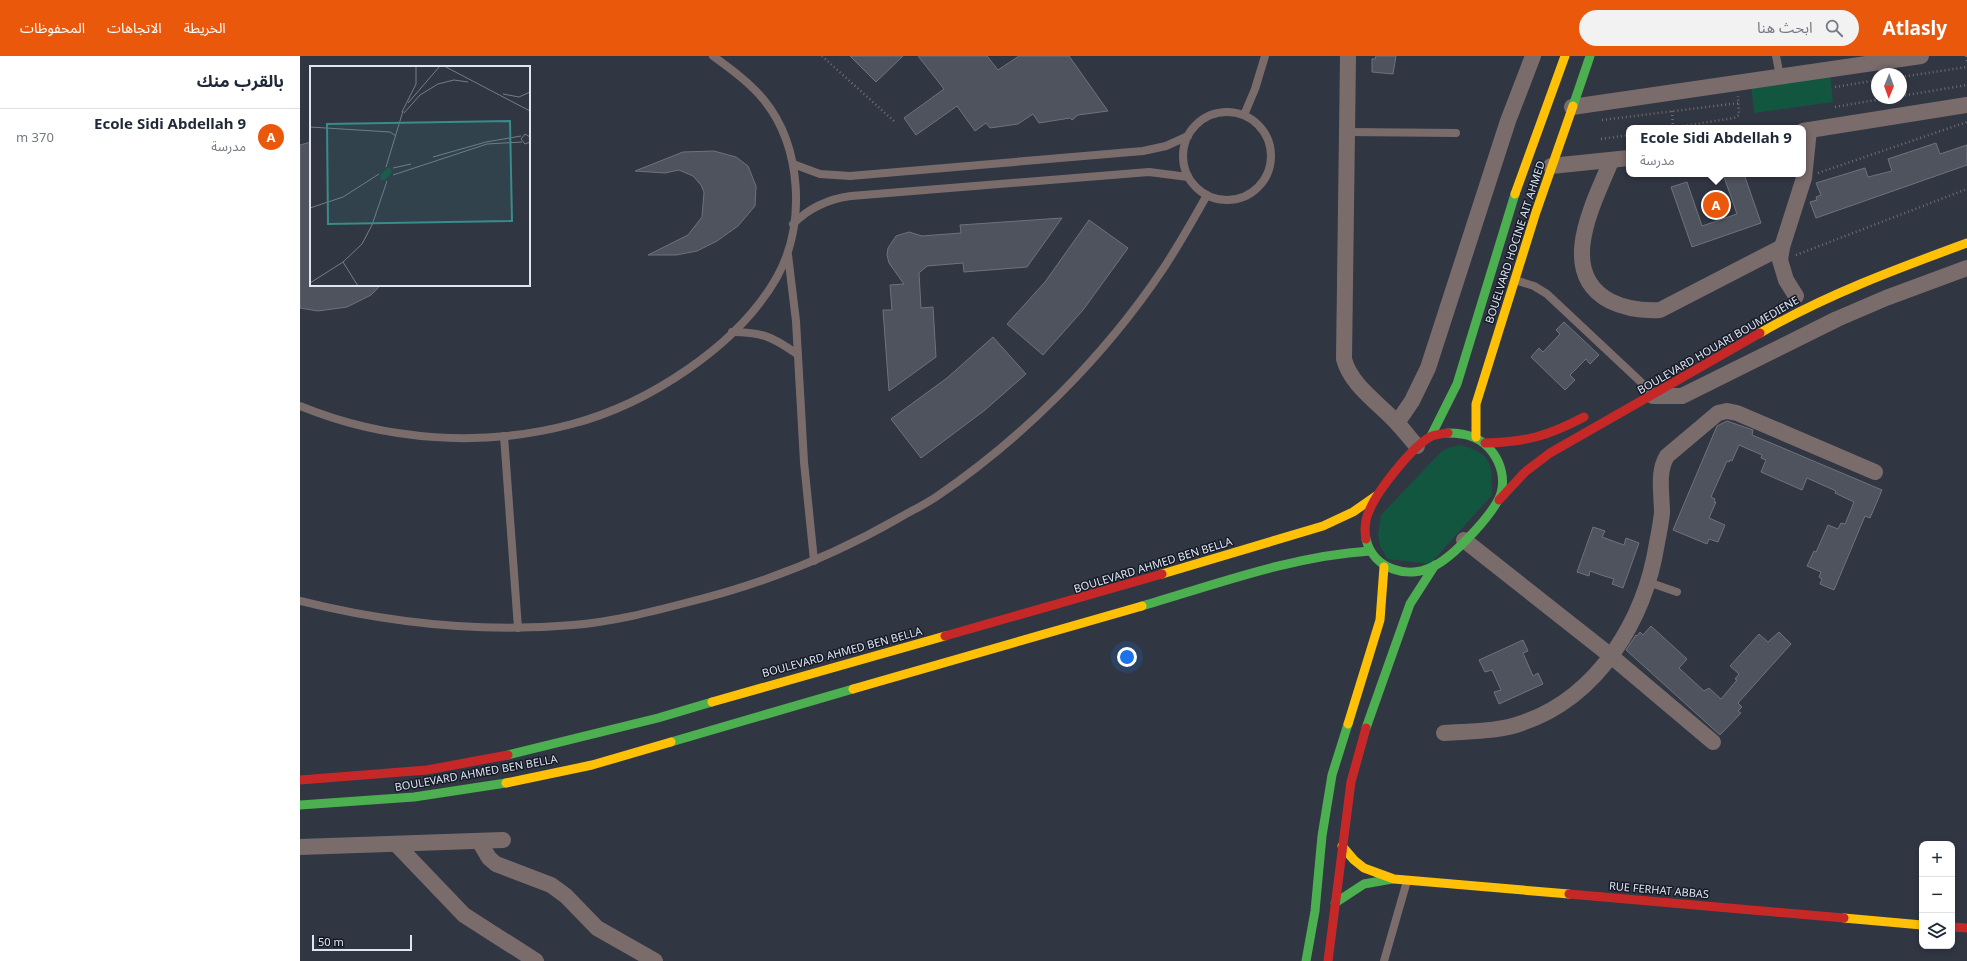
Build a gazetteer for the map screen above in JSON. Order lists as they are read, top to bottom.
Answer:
{
  "streets": {
    "main road": [
      "BOUELVARD HOCINE AIT AHMED",
      "BOULEVARD HOUARI BOUMEDIENE",
      "BOULEVARD AHMED BEN BELLA",
      "RUE FERHAT ABBAS"
    ]
  },
  "crossings": [
    ["BOUELVARD HOCINE AIT AHMED", "BOULEVARD HOUARI BOUMEDIENE"],
    ["BOUELVARD HOCINE AIT AHMED", "BOULEVARD AHMED BEN BELLA"],
    ["BOULEVARD HOUARI BOUMEDIENE", "BOULEVARD AHMED BEN BELLA"]
  ],
  "scale_bar": "50 m",
  "north": "bottom",
  "page": {
    "header": "Atlasly",
    "search": "ابحث هنا",
    "nav": ["الخريطة", "الاتجاهات", "المحفوظات"],
    "heading": "بالقرب منك",
    "list": [
      {
        "mark": "A",
        "name": "Ecole Sidi Abdellah 9",
        "note": "مدرسة",
        "value": "370 m"
      }
    ],
    "popup": ["Ecole Sidi Abdellah 9", "مدرسة"],
    "pins": "A",
    "map_buttons": ["+", "−"],
    "scale": "50 m"
  }
}
